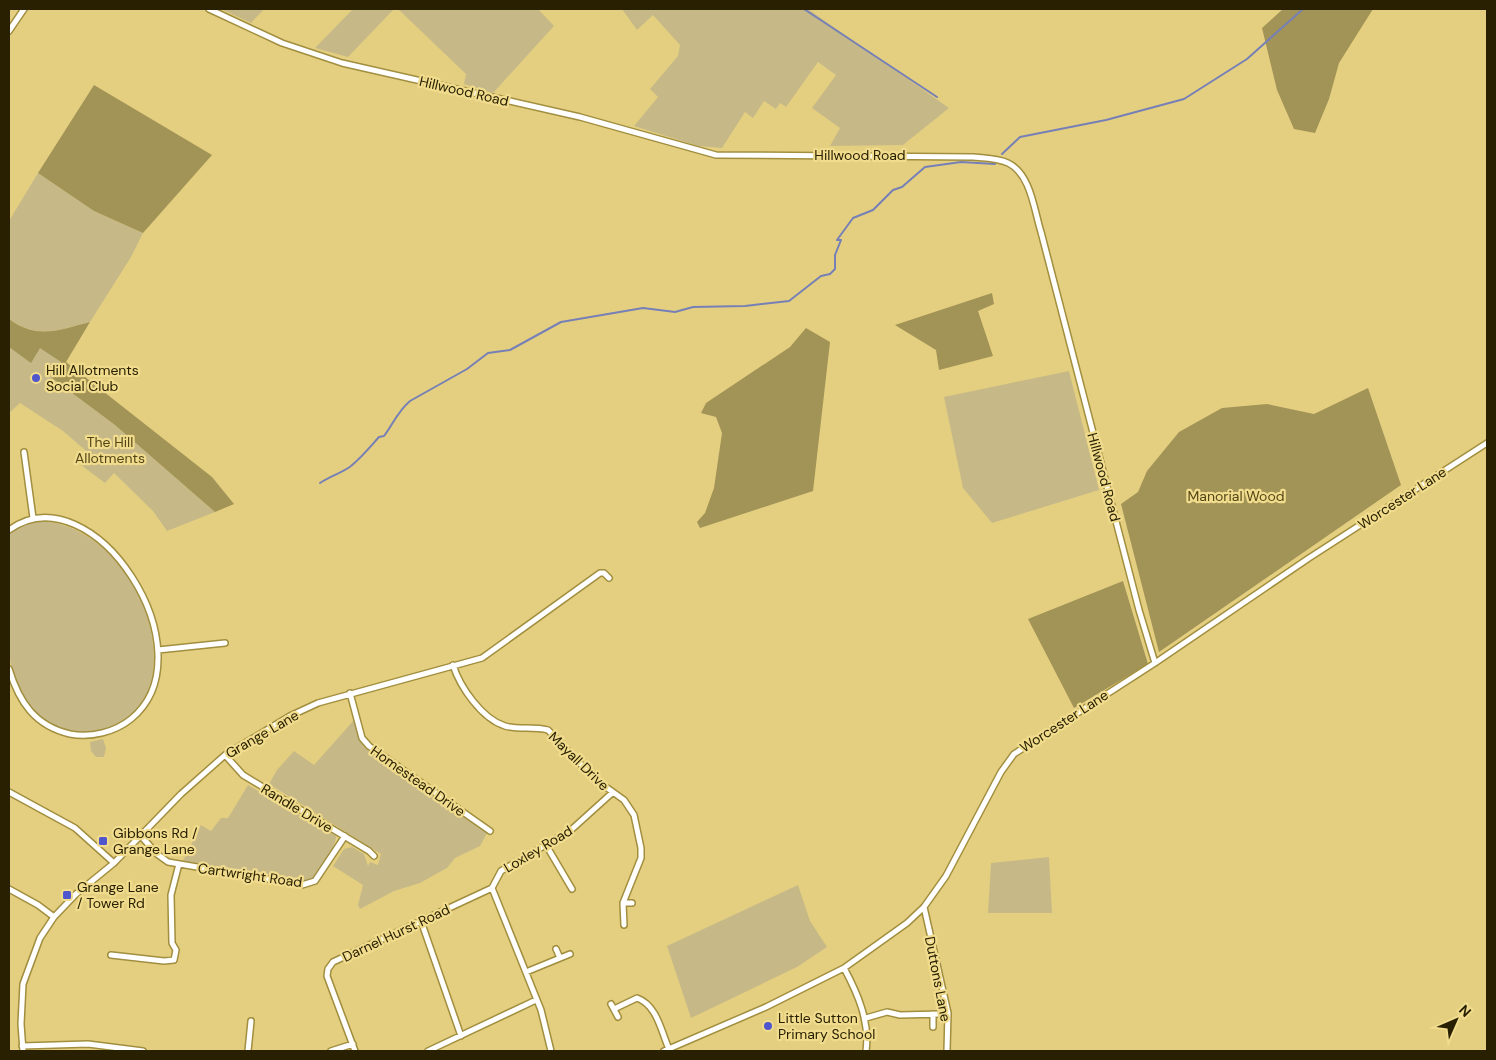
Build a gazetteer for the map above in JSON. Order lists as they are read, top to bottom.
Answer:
{
  "streets": {
    "street": [
      "Hillwood Road",
      "Worcester Lane",
      "Grange Lane",
      "Mayall Drive",
      "Homestead Drive",
      "Randle Drive",
      "Loxley Road",
      "Cartwright Road",
      "Darnel Hurst Road",
      "Duttons Lane"
    ]
  },
  "crossings": [
    ["Hillwood Road", "Worcester Lane"],
    ["Worcester Lane", "Duttons Lane"],
    ["Grange Lane", "Mayall Drive"],
    ["Grange Lane", "Homestead Drive"],
    ["Grange Lane", "Randle Drive"],
    ["Grange Lane", "Cartwright Road"],
    ["Mayall Drive", "Loxley Road"],
    ["Randle Drive", "Cartwright Road"],
    ["Loxley Road", "Darnel Hurst Road"]
  ],
  "parks": ["The Hill Allotments", "Manorial Wood"],
  "places": {
    "other": ["Hill Allotments Social Club", "Little Sutton Primary School"],
    "transit": ["Gibbons Rd / Grange Lane", "Grange Lane / Tower Rd"]
  },
  "north": "top right"
}
